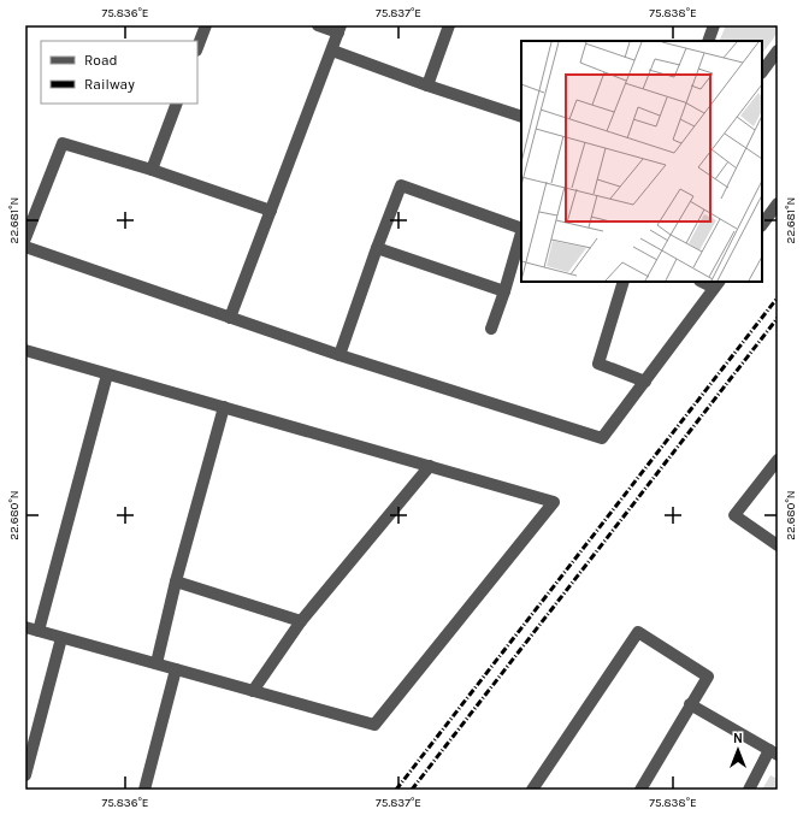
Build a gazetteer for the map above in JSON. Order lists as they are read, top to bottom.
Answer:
{
  "legend": ["Road", "Railway"],
  "north": "top",
  "coordinates": [
    "75.836°E",
    "75.837°E",
    "75.838°E",
    "22.681°N",
    "22.680°N"
  ]
}
